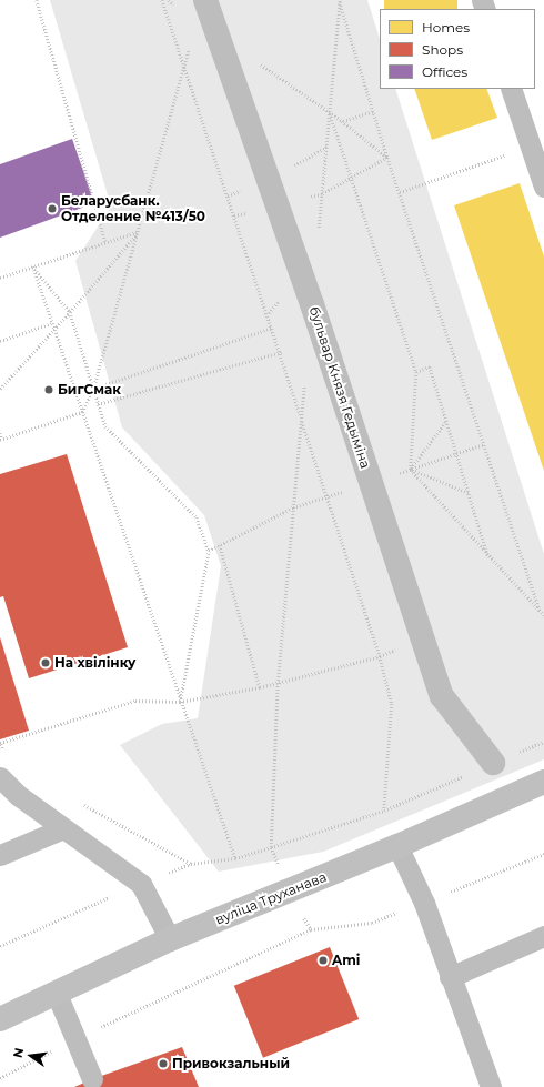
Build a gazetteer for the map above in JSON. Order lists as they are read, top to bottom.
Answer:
{
  "streets": {
    "main road": ["вуліца Труханава"],
    "street": ["бульвар Князя Гедыміна"]
  },
  "places": [
    "Беларусбанк. Отделение №413/50",
    "БигСмак",
    "На хвілінку",
    "Ami",
    "Привокзальный"
  ],
  "legend": ["Homes", "Shops", "Offices"],
  "north": "left"
}
